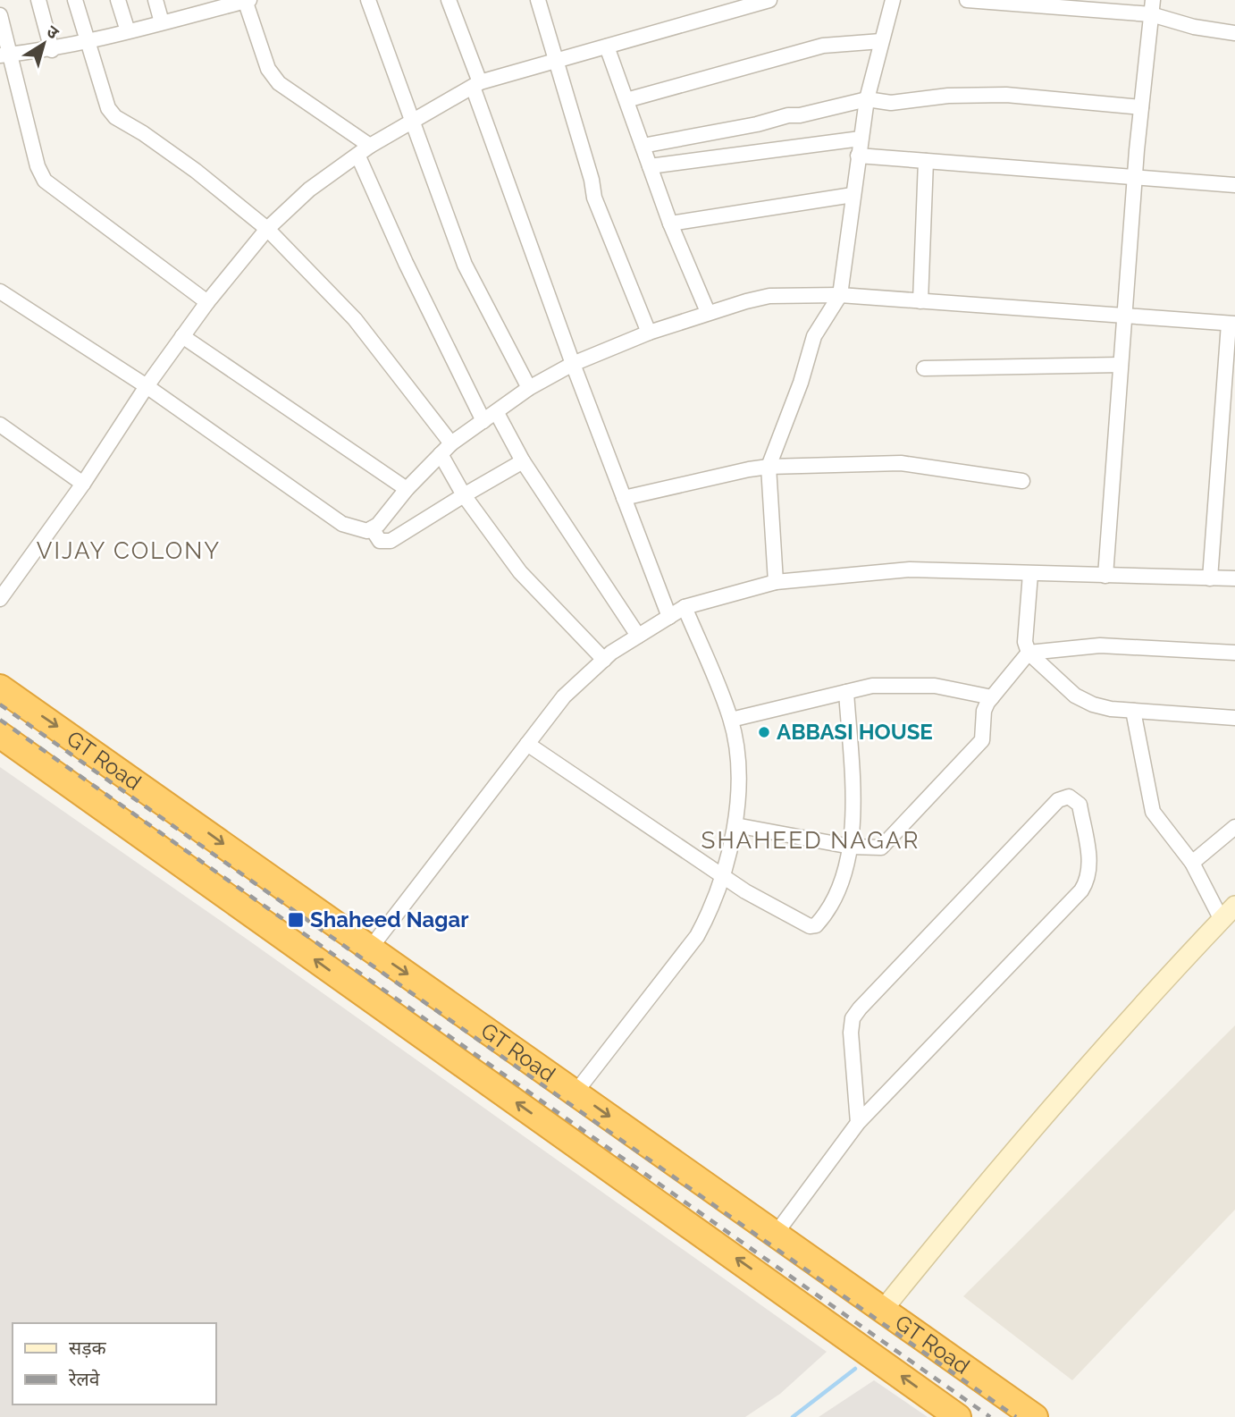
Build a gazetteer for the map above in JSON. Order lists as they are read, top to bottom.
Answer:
{
  "streets": {
    "highway": ["GT Road"]
  },
  "districts": ["VIJAY COLONY", "SHAHEED NAGAR"],
  "places": {
    "other": ["ABBASI HOUSE"],
    "transit": ["Shaheed Nagar"]
  },
  "legend": ["सड़क", "रेलवे"],
  "north": "top right"
}
